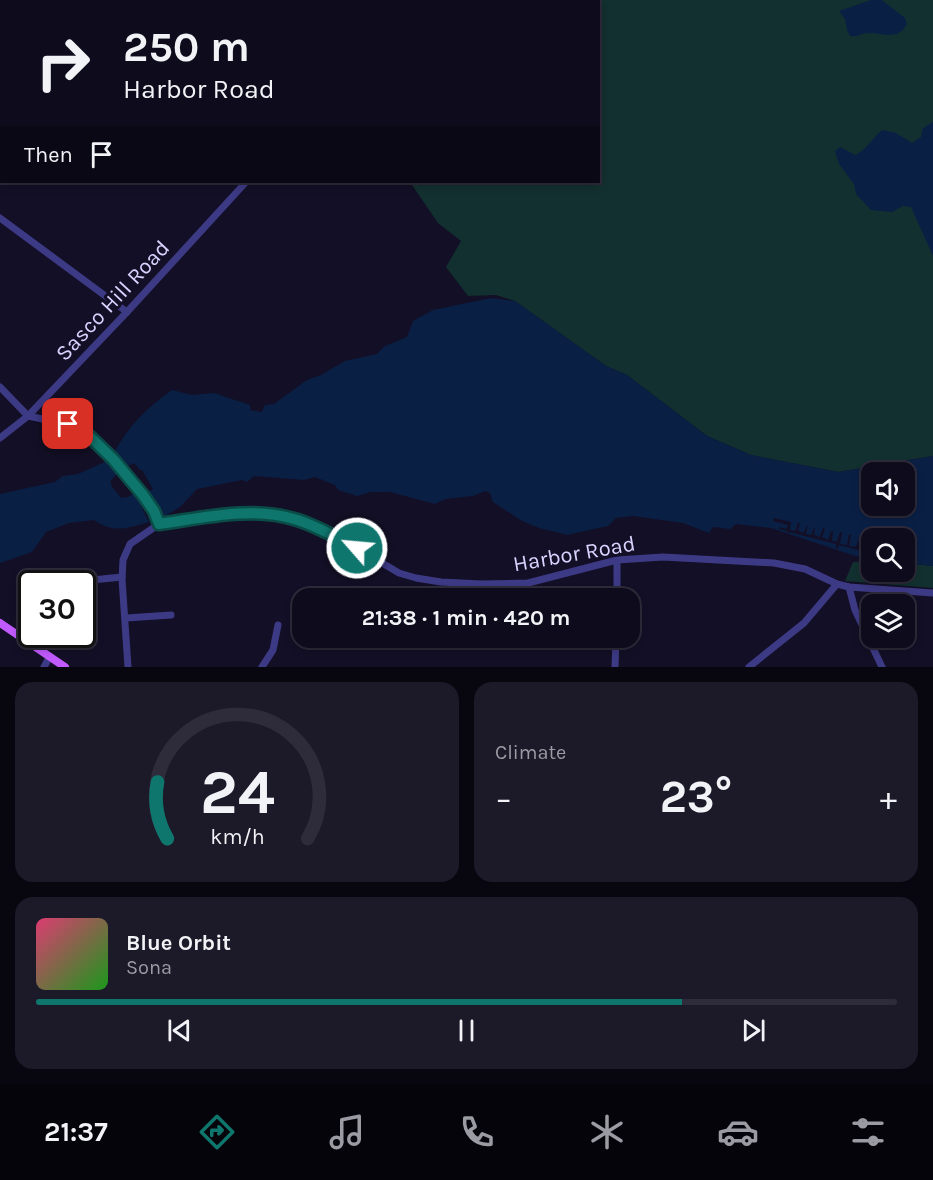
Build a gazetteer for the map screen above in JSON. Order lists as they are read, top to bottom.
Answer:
{
  "streets": {
    "street": ["Sasco Hill Road", "Harbor Road"]
  },
  "page": {
    "turn": ["250 m", "Harbor Road"],
    "then": "Then",
    "limit": "30",
    "trip": "21:38 · 1 min · 420 m",
    "tile": "Climate",
    "heat": ["−", "23°", "+"],
    "song": ["Blue Orbit", "Sona"],
    "tabs": "21:37",
    "gauge": ["24", "km/h"]
  }
}
